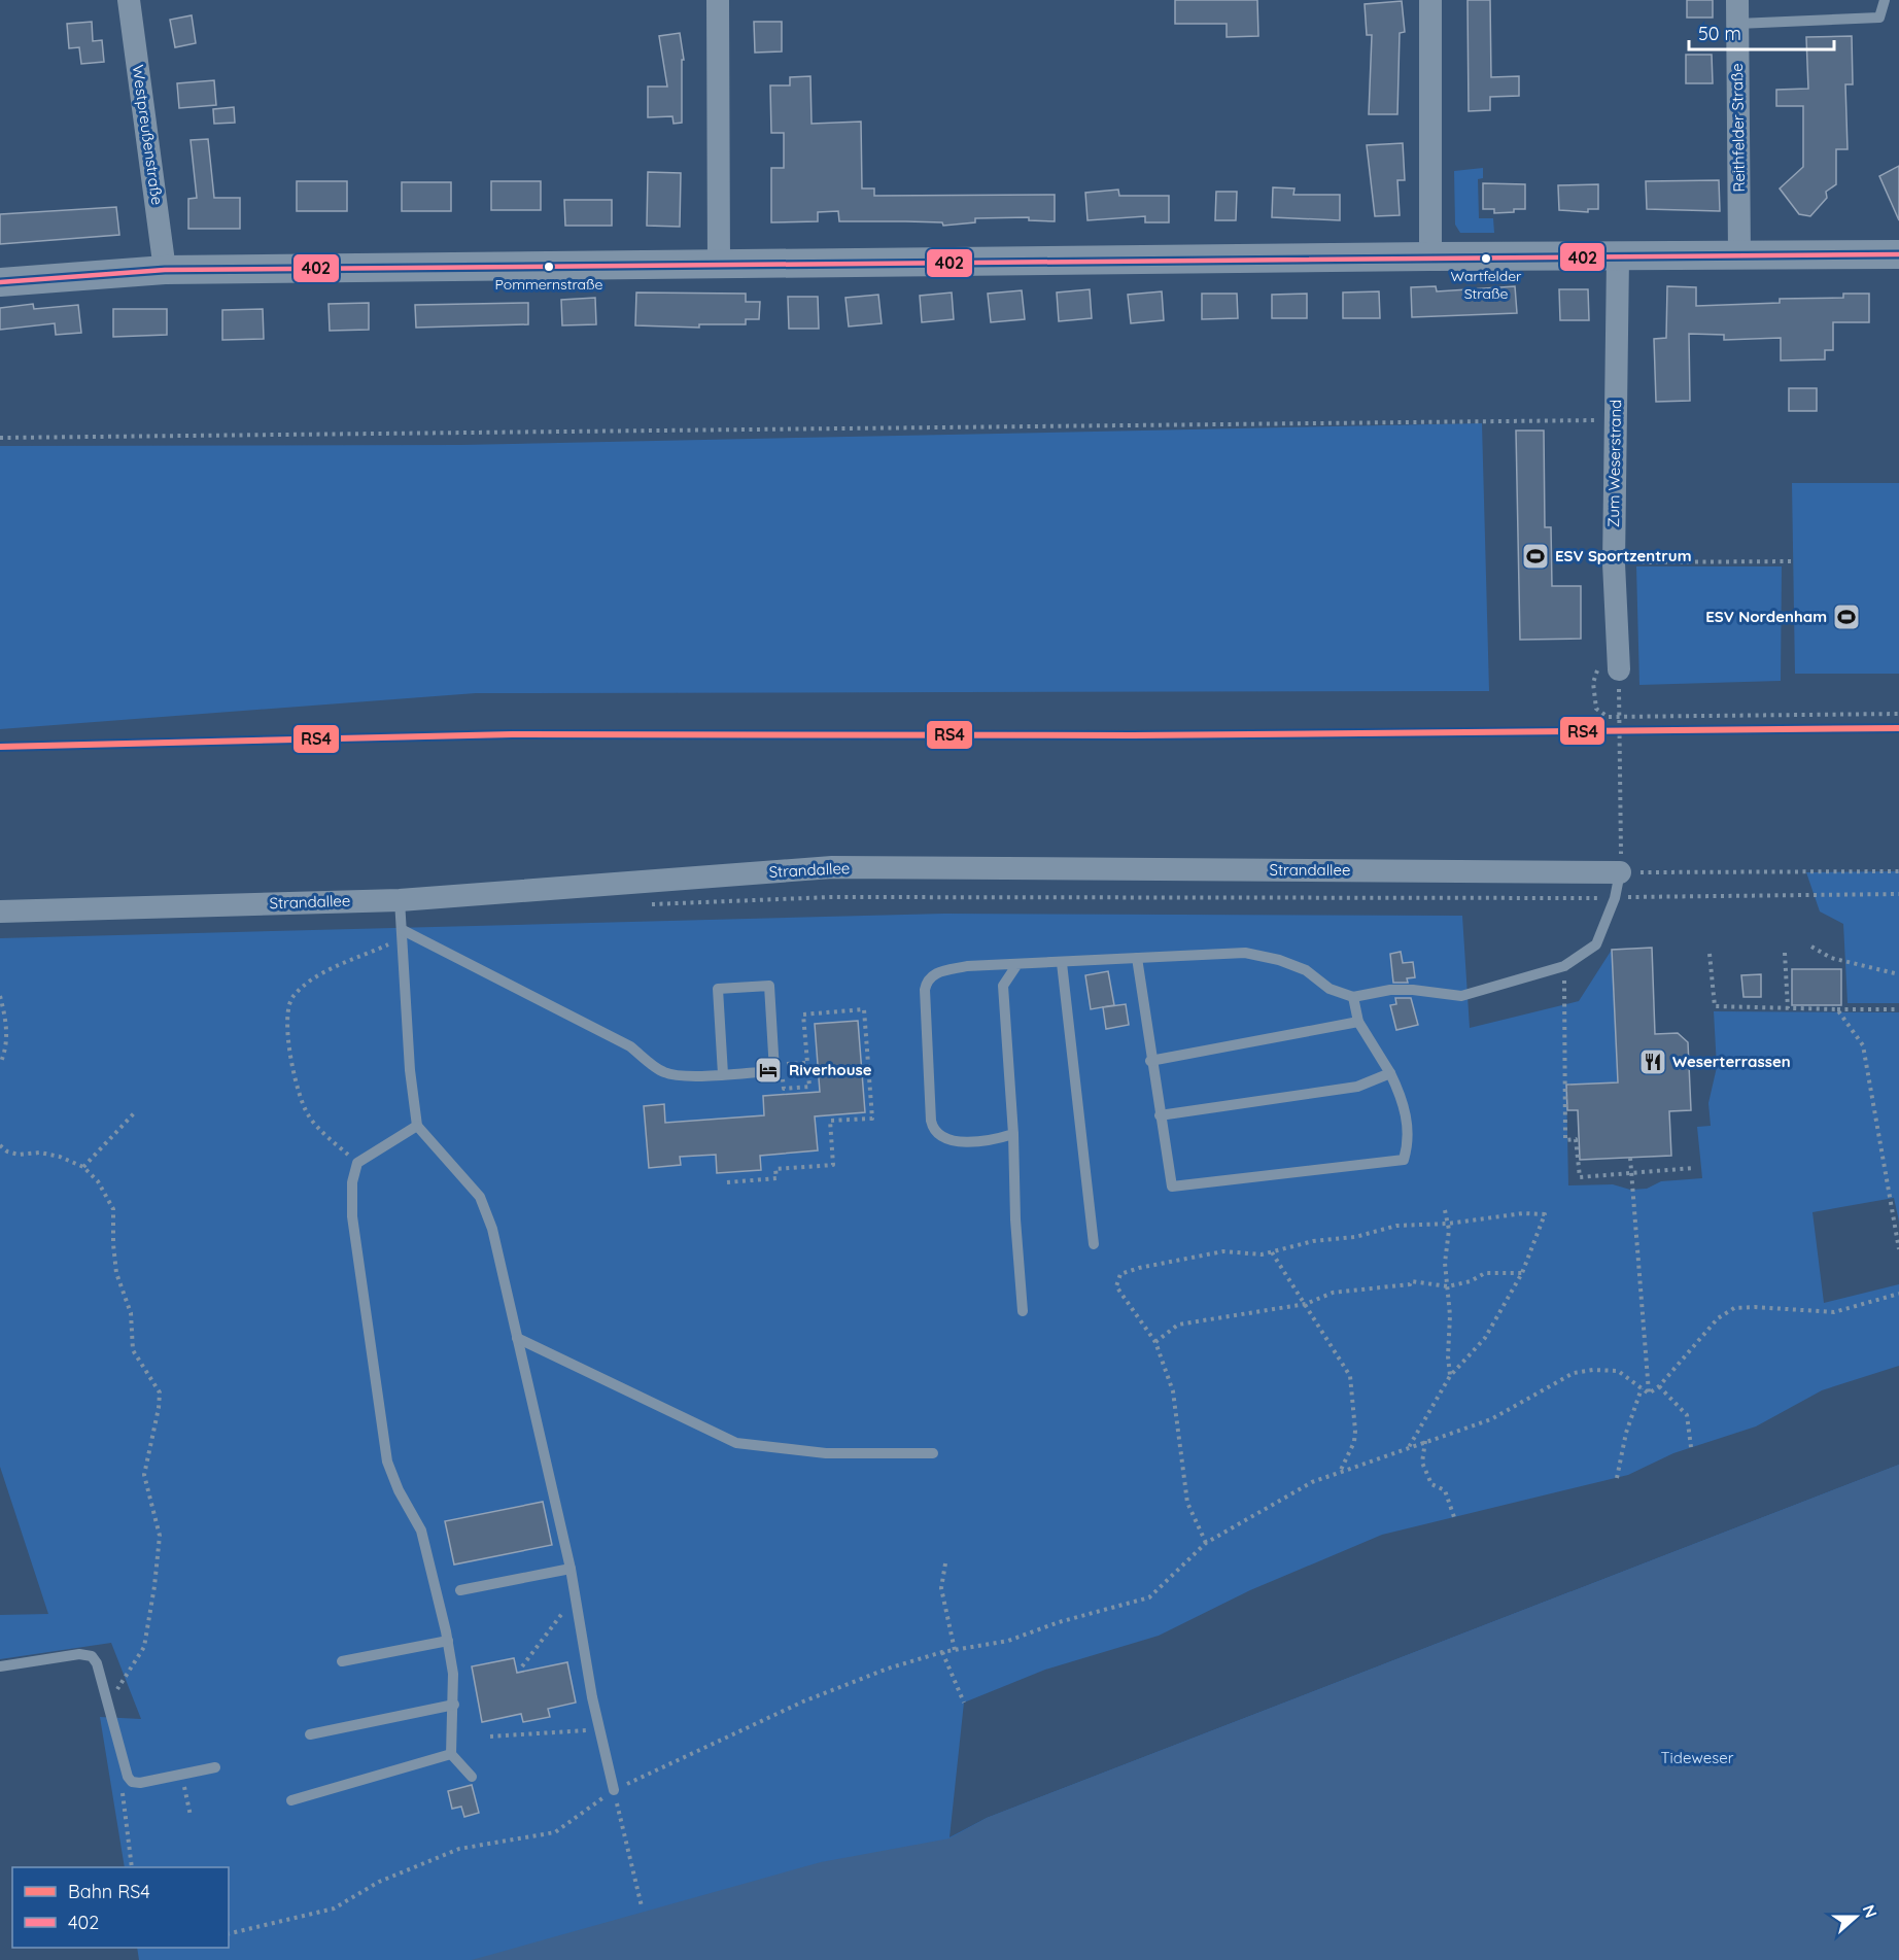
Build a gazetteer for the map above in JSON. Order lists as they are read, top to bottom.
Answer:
{
  "streets": {
    "street": [
      "Reithfelder Straße",
      "Westpreußenstraße",
      "Zum Weserstrand",
      "Strandallee"
    ]
  },
  "parks": ["Tideweser"],
  "places": {
    "other": ["Wartfelder Straße", "Pommernstraße"],
    "sports": ["ESV Sportzentrum", "ESV Nordenham"],
    "restaurant": ["Weserterrassen"],
    "hotel": ["Riverhouse"]
  },
  "lines": ["transit line 402", "rail line RS4"],
  "legend": ["Bahn RS4", "402"],
  "scale_bar": "50 m",
  "north": "right"
}
